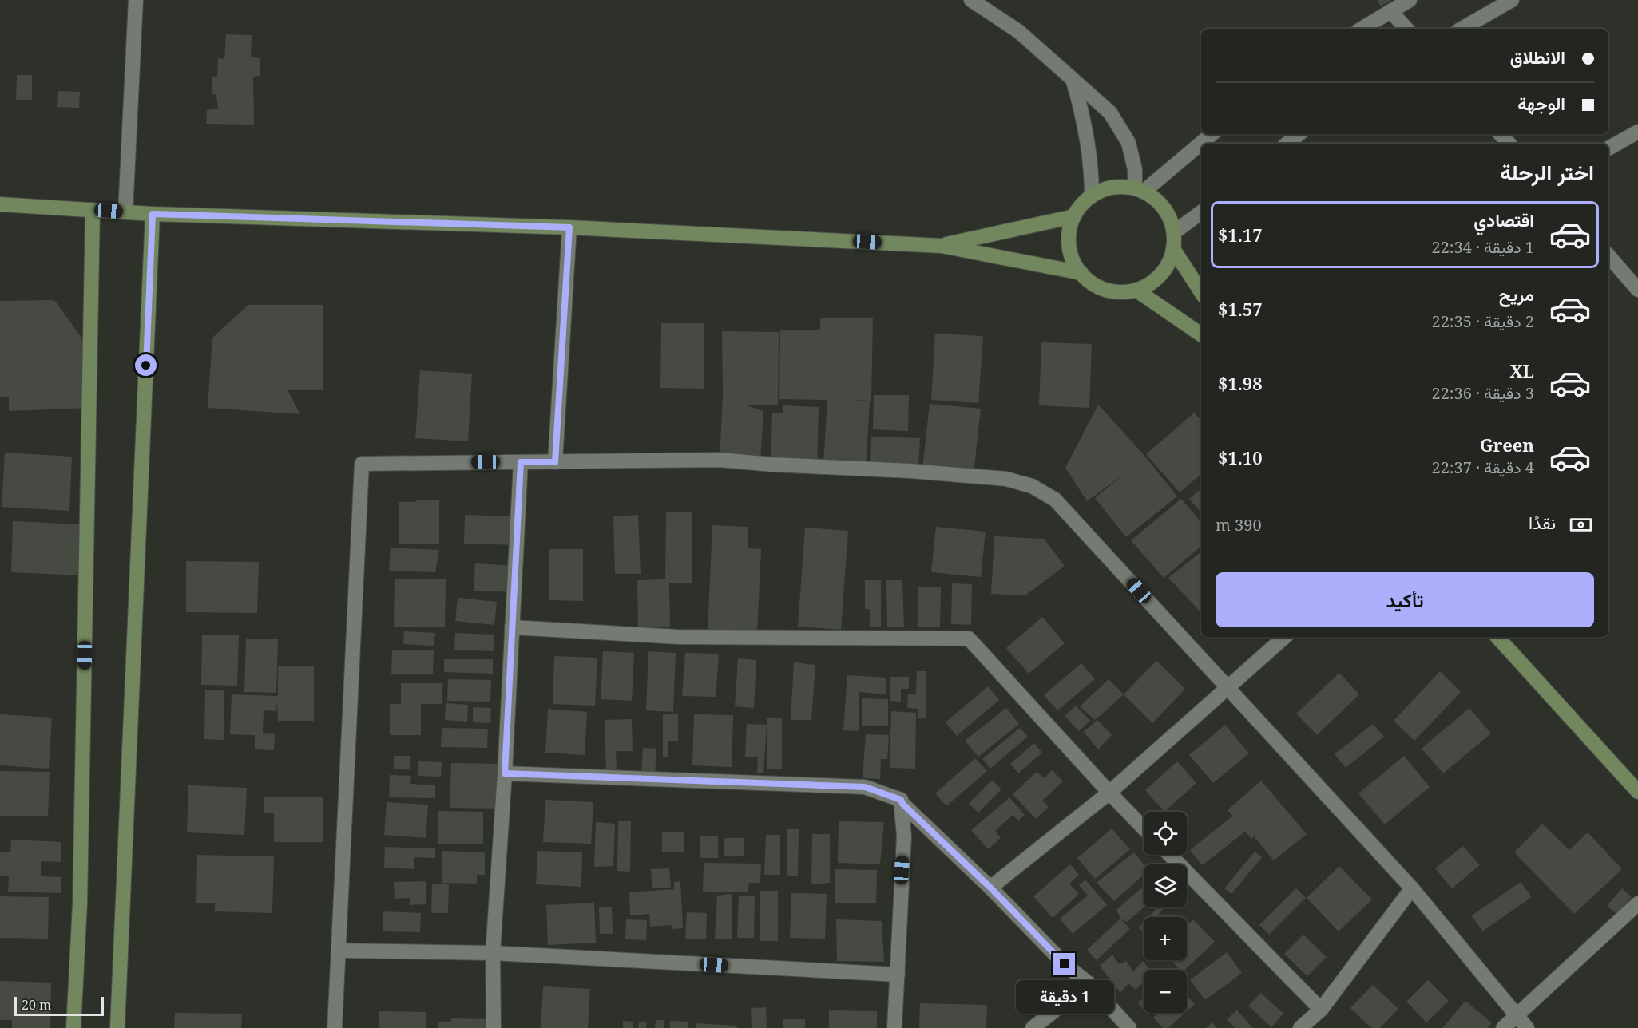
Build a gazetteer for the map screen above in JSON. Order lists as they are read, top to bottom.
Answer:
{
  "scale_bar": "20 m",
  "page": {
    "banner": ["الانطلاق", "الوجهة"],
    "heading": "اختر الرحلة",
    "list": [
      {
        "name": "اقتصادي",
        "note": "1 دقيقة · 22:34",
        "value": "$1.17"
      },
      {
        "name": "مريح",
        "note": "2 دقيقة · 22:35",
        "value": "$1.57"
      },
      {
        "name": "XL",
        "note": "3 دقيقة · 22:36",
        "value": "$1.98"
      },
      {
        "name": "Green",
        "note": "4 دقيقة · 22:37",
        "value": "$1.10"
      }
    ],
    "pay": ["نقدًا", "390 m"],
    "buttons": "تأكيد",
    "map_buttons": ["+", "−"],
    "bubble": "1 دقيقة",
    "scale": "20 m"
  }
}
